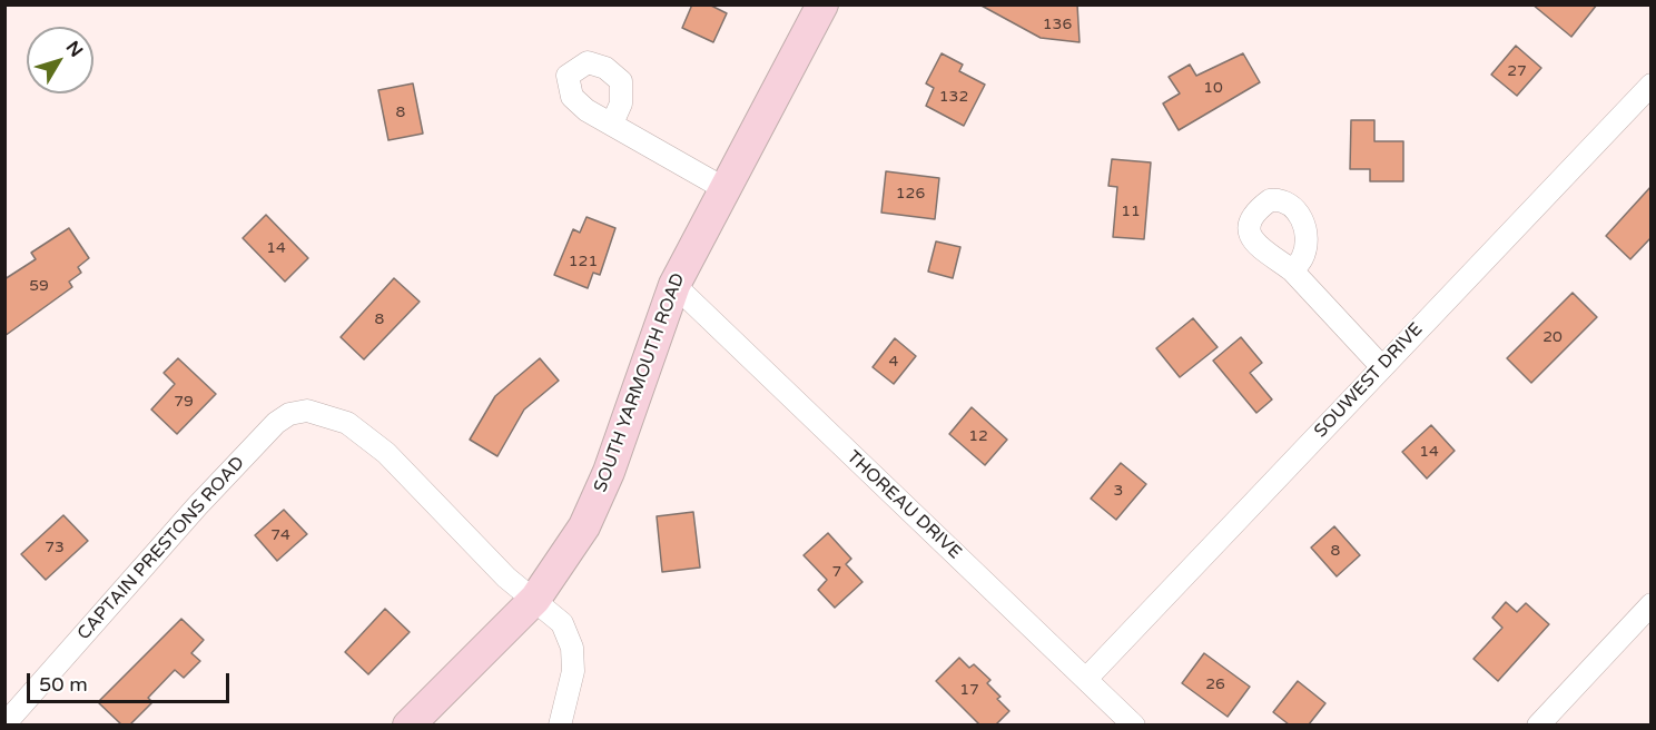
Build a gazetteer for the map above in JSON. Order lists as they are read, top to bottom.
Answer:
{
  "streets": {
    "main road": ["SOUTH YARMOUTH ROAD"],
    "street": ["SOUWEST DRIVE", "THOREAU DRIVE", "CAPTAIN PRESTONS ROAD"]
  },
  "crossings": [
    ["SOUWEST DRIVE", "THOREAU DRIVE"],
    ["SOUTH YARMOUTH ROAD", "THOREAU DRIVE"],
    ["SOUTH YARMOUTH ROAD", "CAPTAIN PRESTONS ROAD"]
  ],
  "house_numbers": [
    "136",
    "27",
    "10",
    "132",
    "8",
    "126",
    "11",
    "14",
    "121",
    "59",
    "8",
    "20",
    "4",
    "79",
    "12",
    "14",
    "3",
    "74",
    "73",
    "8",
    "7",
    "26",
    "17"
  ],
  "scale_bar": "50 m",
  "north": "top right"
}
